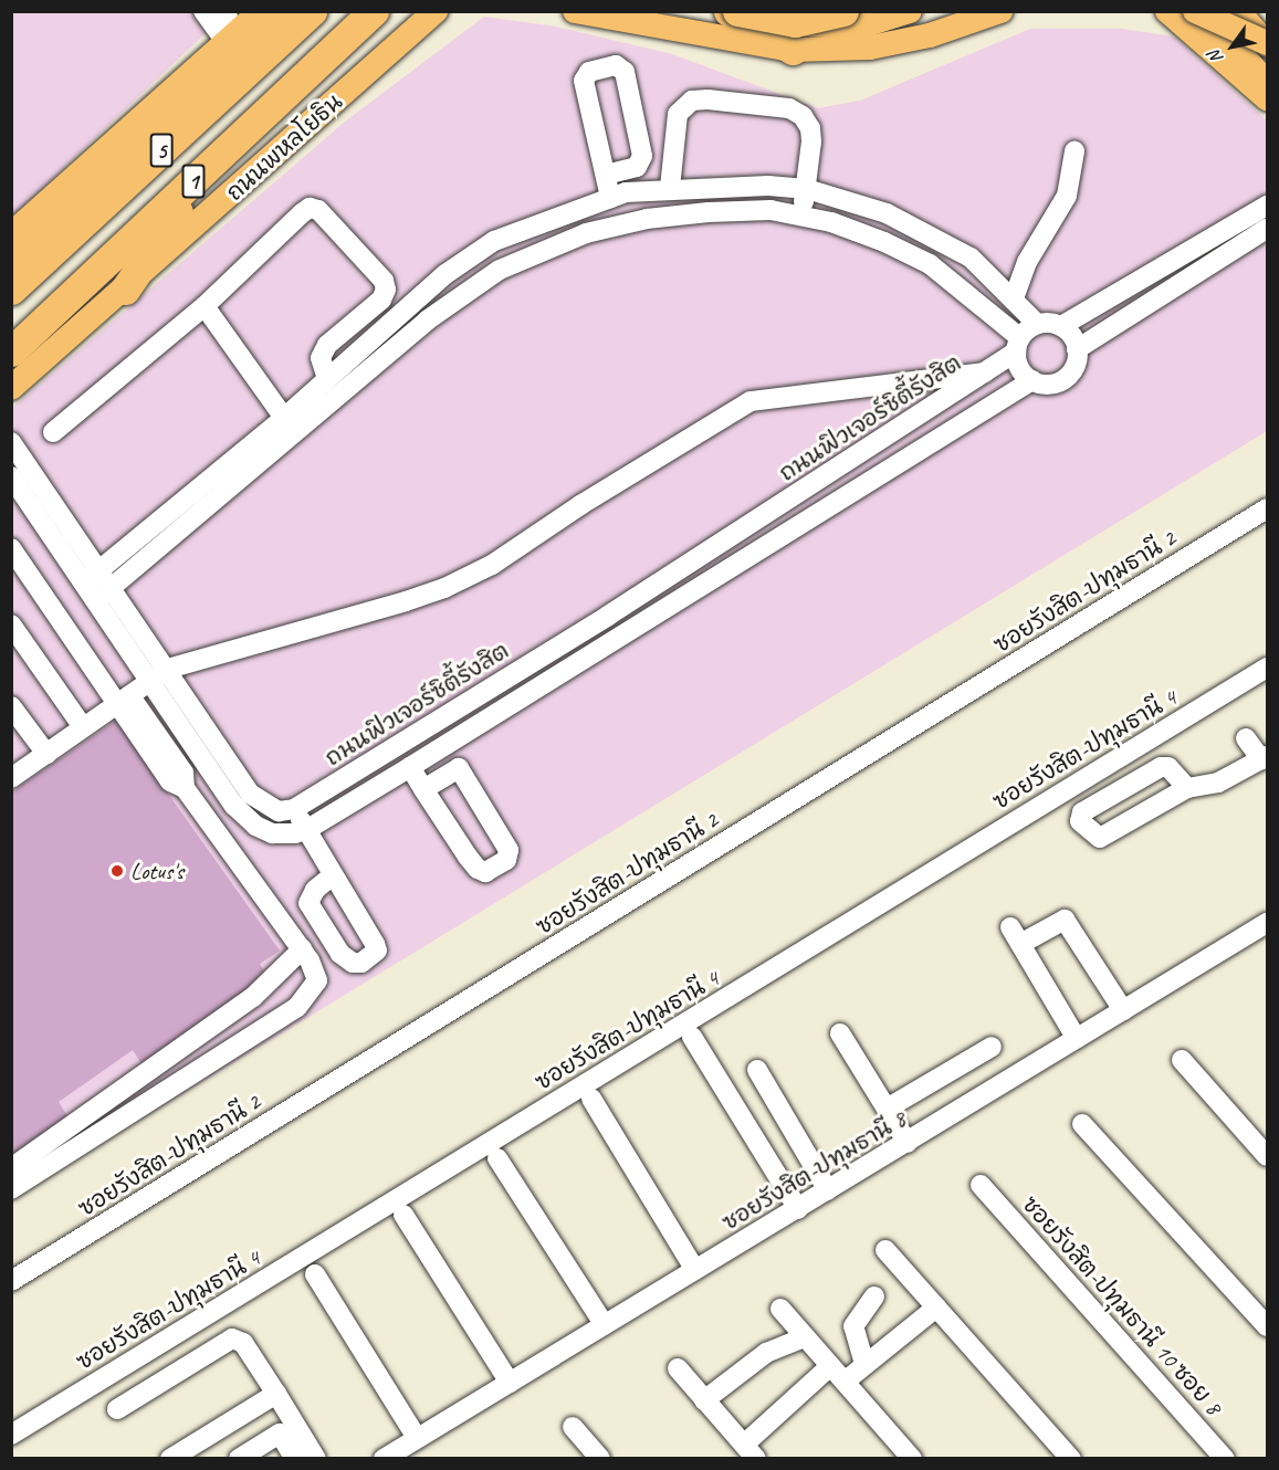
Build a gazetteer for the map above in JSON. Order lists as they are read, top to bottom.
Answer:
{
  "streets": {
    "highway": ["ถนนพหลโยธิน", "5", "1"],
    "street": [
      "ถนนฟิวเจอร์ซิตี้รังสิต",
      "ซอยรังสิต-ปทุมธานี 2",
      "ซอยรังสิต-ปทุมธานี 4",
      "ซอยรังสิต-ปทุมธานี 8",
      "ซอยรังสิต-ปทุมธานี 10 ซอย 8"
    ]
  },
  "places": ["Lotus's"],
  "north": "bottom left"
}
